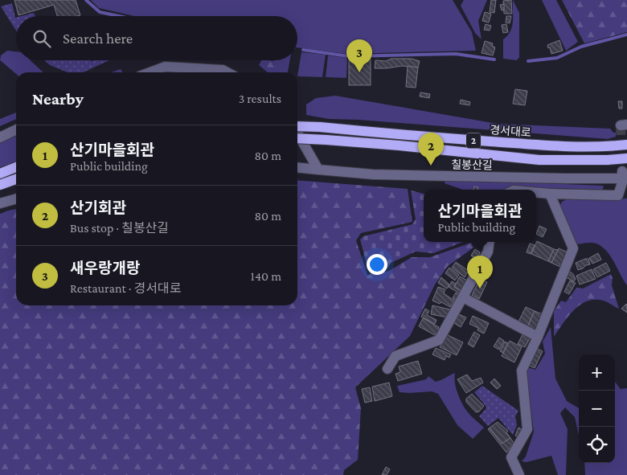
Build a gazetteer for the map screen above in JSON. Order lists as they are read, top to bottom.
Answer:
{
  "streets": {
    "main road": ["경서대로", "2"],
    "street": ["칠봉산길"]
  },
  "page": {
    "search": "Search here",
    "pins": ["3", "2", "1"],
    "heading": ["Nearby", "3 results"],
    "list": [
      {
        "mark": "1",
        "name": "산기마을회관",
        "note": "Public building",
        "value": "80 m"
      },
      {
        "mark": "2",
        "name": "산기회관",
        "note": "Bus stop · 칠봉산길",
        "value": "80 m"
      },
      {
        "mark": "3",
        "name": "새우랑개랑",
        "note": "Restaurant · 경서대로",
        "value": "140 m"
      }
    ],
    "popup": ["산기마을회관", "Public building"],
    "map_buttons": ["+", "−"]
  }
}
